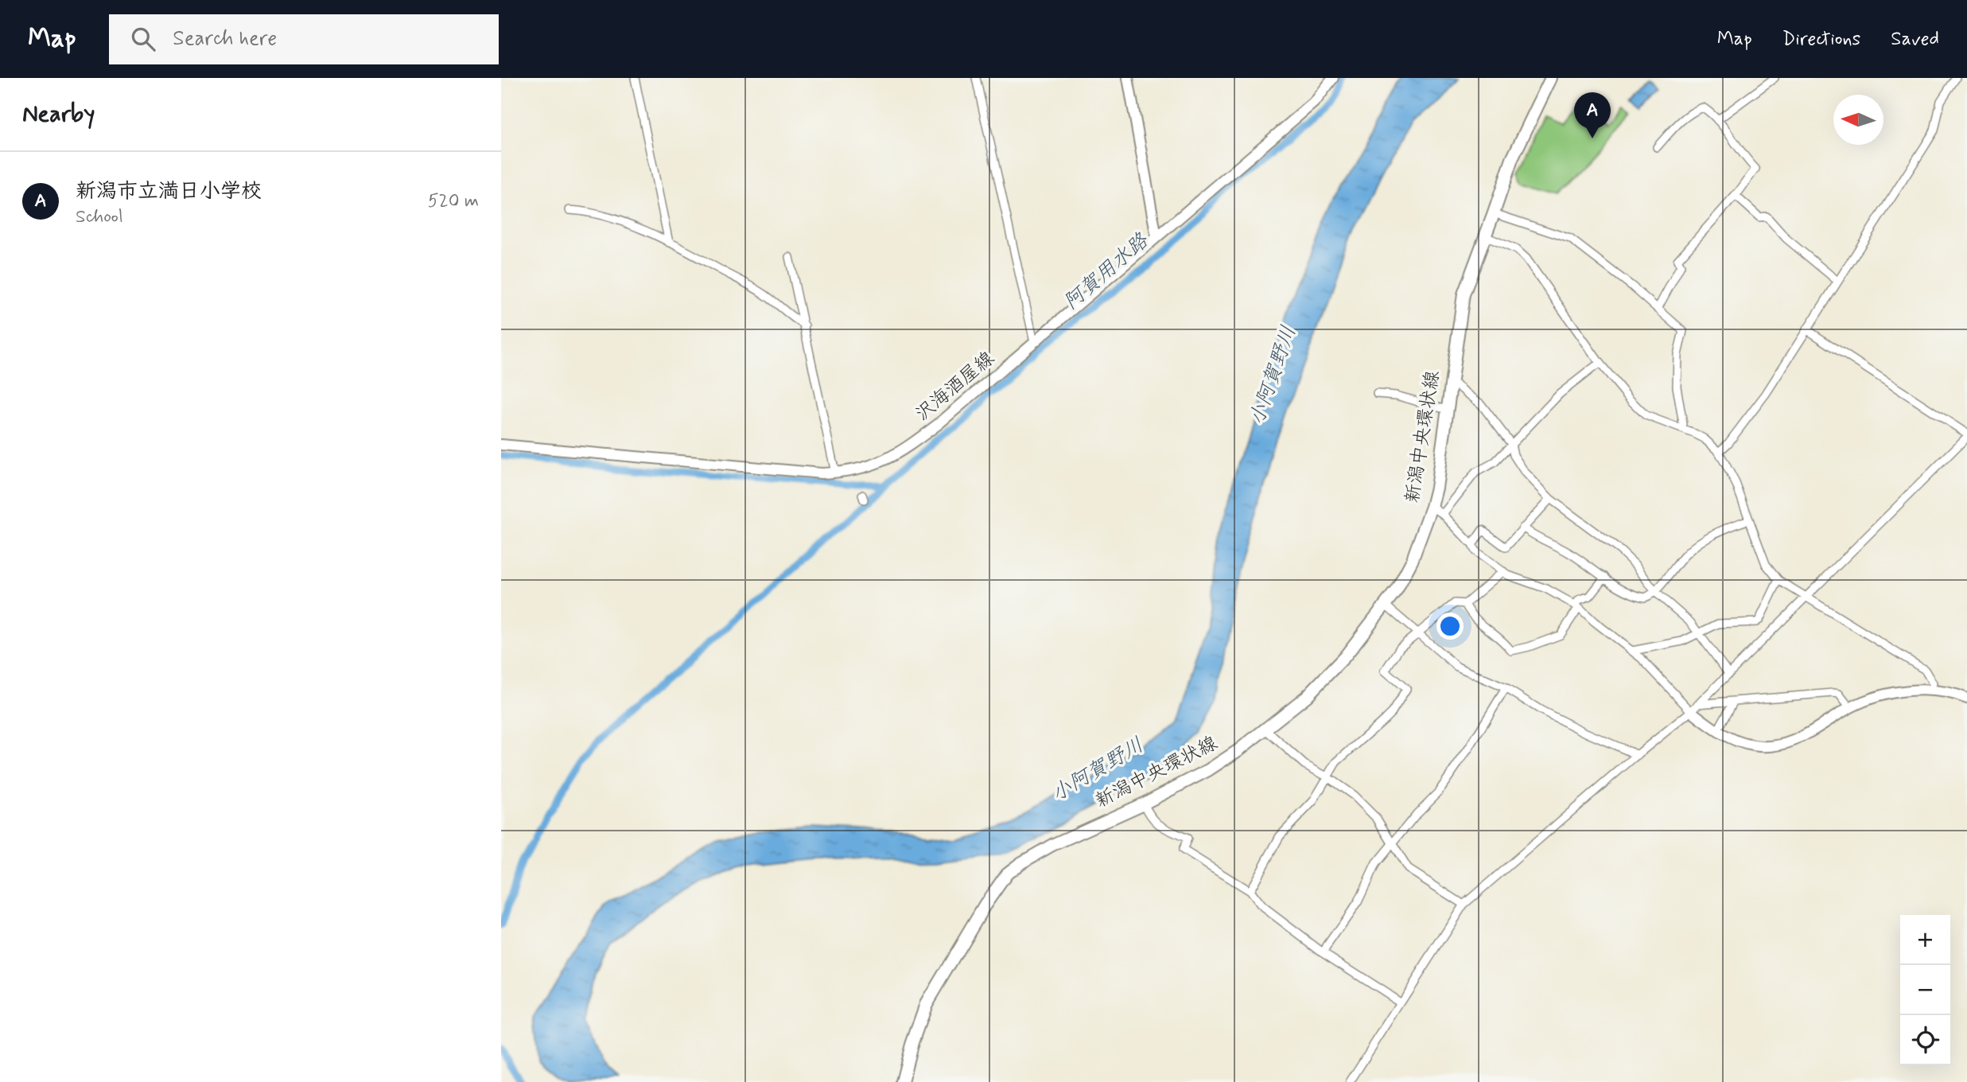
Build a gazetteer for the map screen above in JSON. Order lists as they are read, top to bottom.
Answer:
{
  "streets": {
    "main road": ["沢海酒屋線", "新潟中央環状線"]
  },
  "water": ["阿賀用水路", "小阿賀野川"],
  "north": "left",
  "page": {
    "header": "Map",
    "search": "Search here",
    "nav": ["Map", "Directions", "Saved"],
    "heading": "Nearby",
    "pins": "A",
    "list": [
      {
        "mark": "A",
        "name": "新潟市立満日小学校",
        "note": "School",
        "value": "520 m"
      }
    ],
    "map_buttons": ["+", "−"]
  }
}
